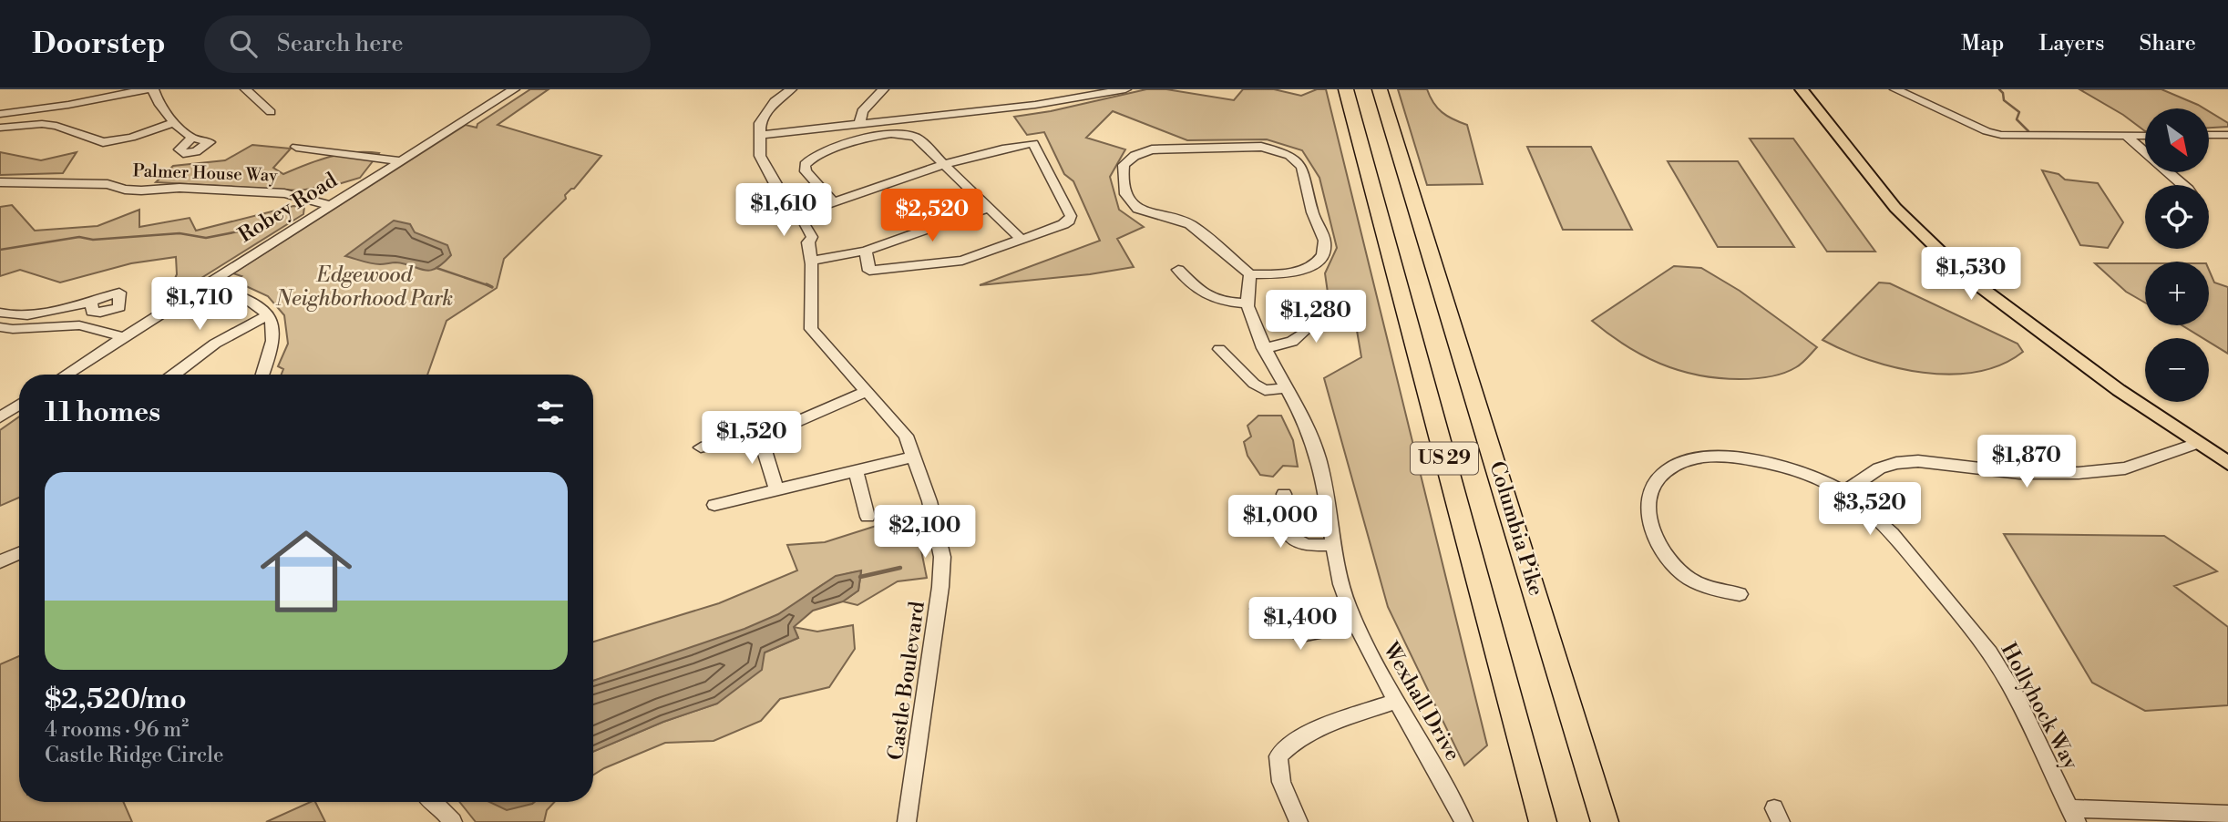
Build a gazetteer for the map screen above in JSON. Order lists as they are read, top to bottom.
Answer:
{
  "streets": {
    "highway": ["US 29", "Columbia Pike"],
    "street": [
      "Palmer House Way",
      "Robey Road",
      "Castle Boulevard",
      "Wexhall Drive",
      "Hollyhock Way"
    ]
  },
  "crossings": [
    ["Palmer House Way", "Robey Road"]
  ],
  "parks": ["Edgewood Neighborhood Park"],
  "north": "bottom right",
  "page": {
    "header": "Doorstep",
    "search": "Search here",
    "nav": ["Map", "Layers", "Share"],
    "map_buttons": ["+", "−"],
    "price": [
      "$1,610",
      "$2,520",
      "$1,530",
      "$1,710",
      "$1,280",
      "$1,520",
      "$1,870",
      "$3,520",
      "$1,000",
      "$2,100",
      "$1,400"
    ],
    "heading": "11 homes",
    "list": [
      {
        "name": "$2,520/mo",
        "note": "4 rooms · 96 m² · Castle Ridge Circle"
      }
    ]
  }
}
